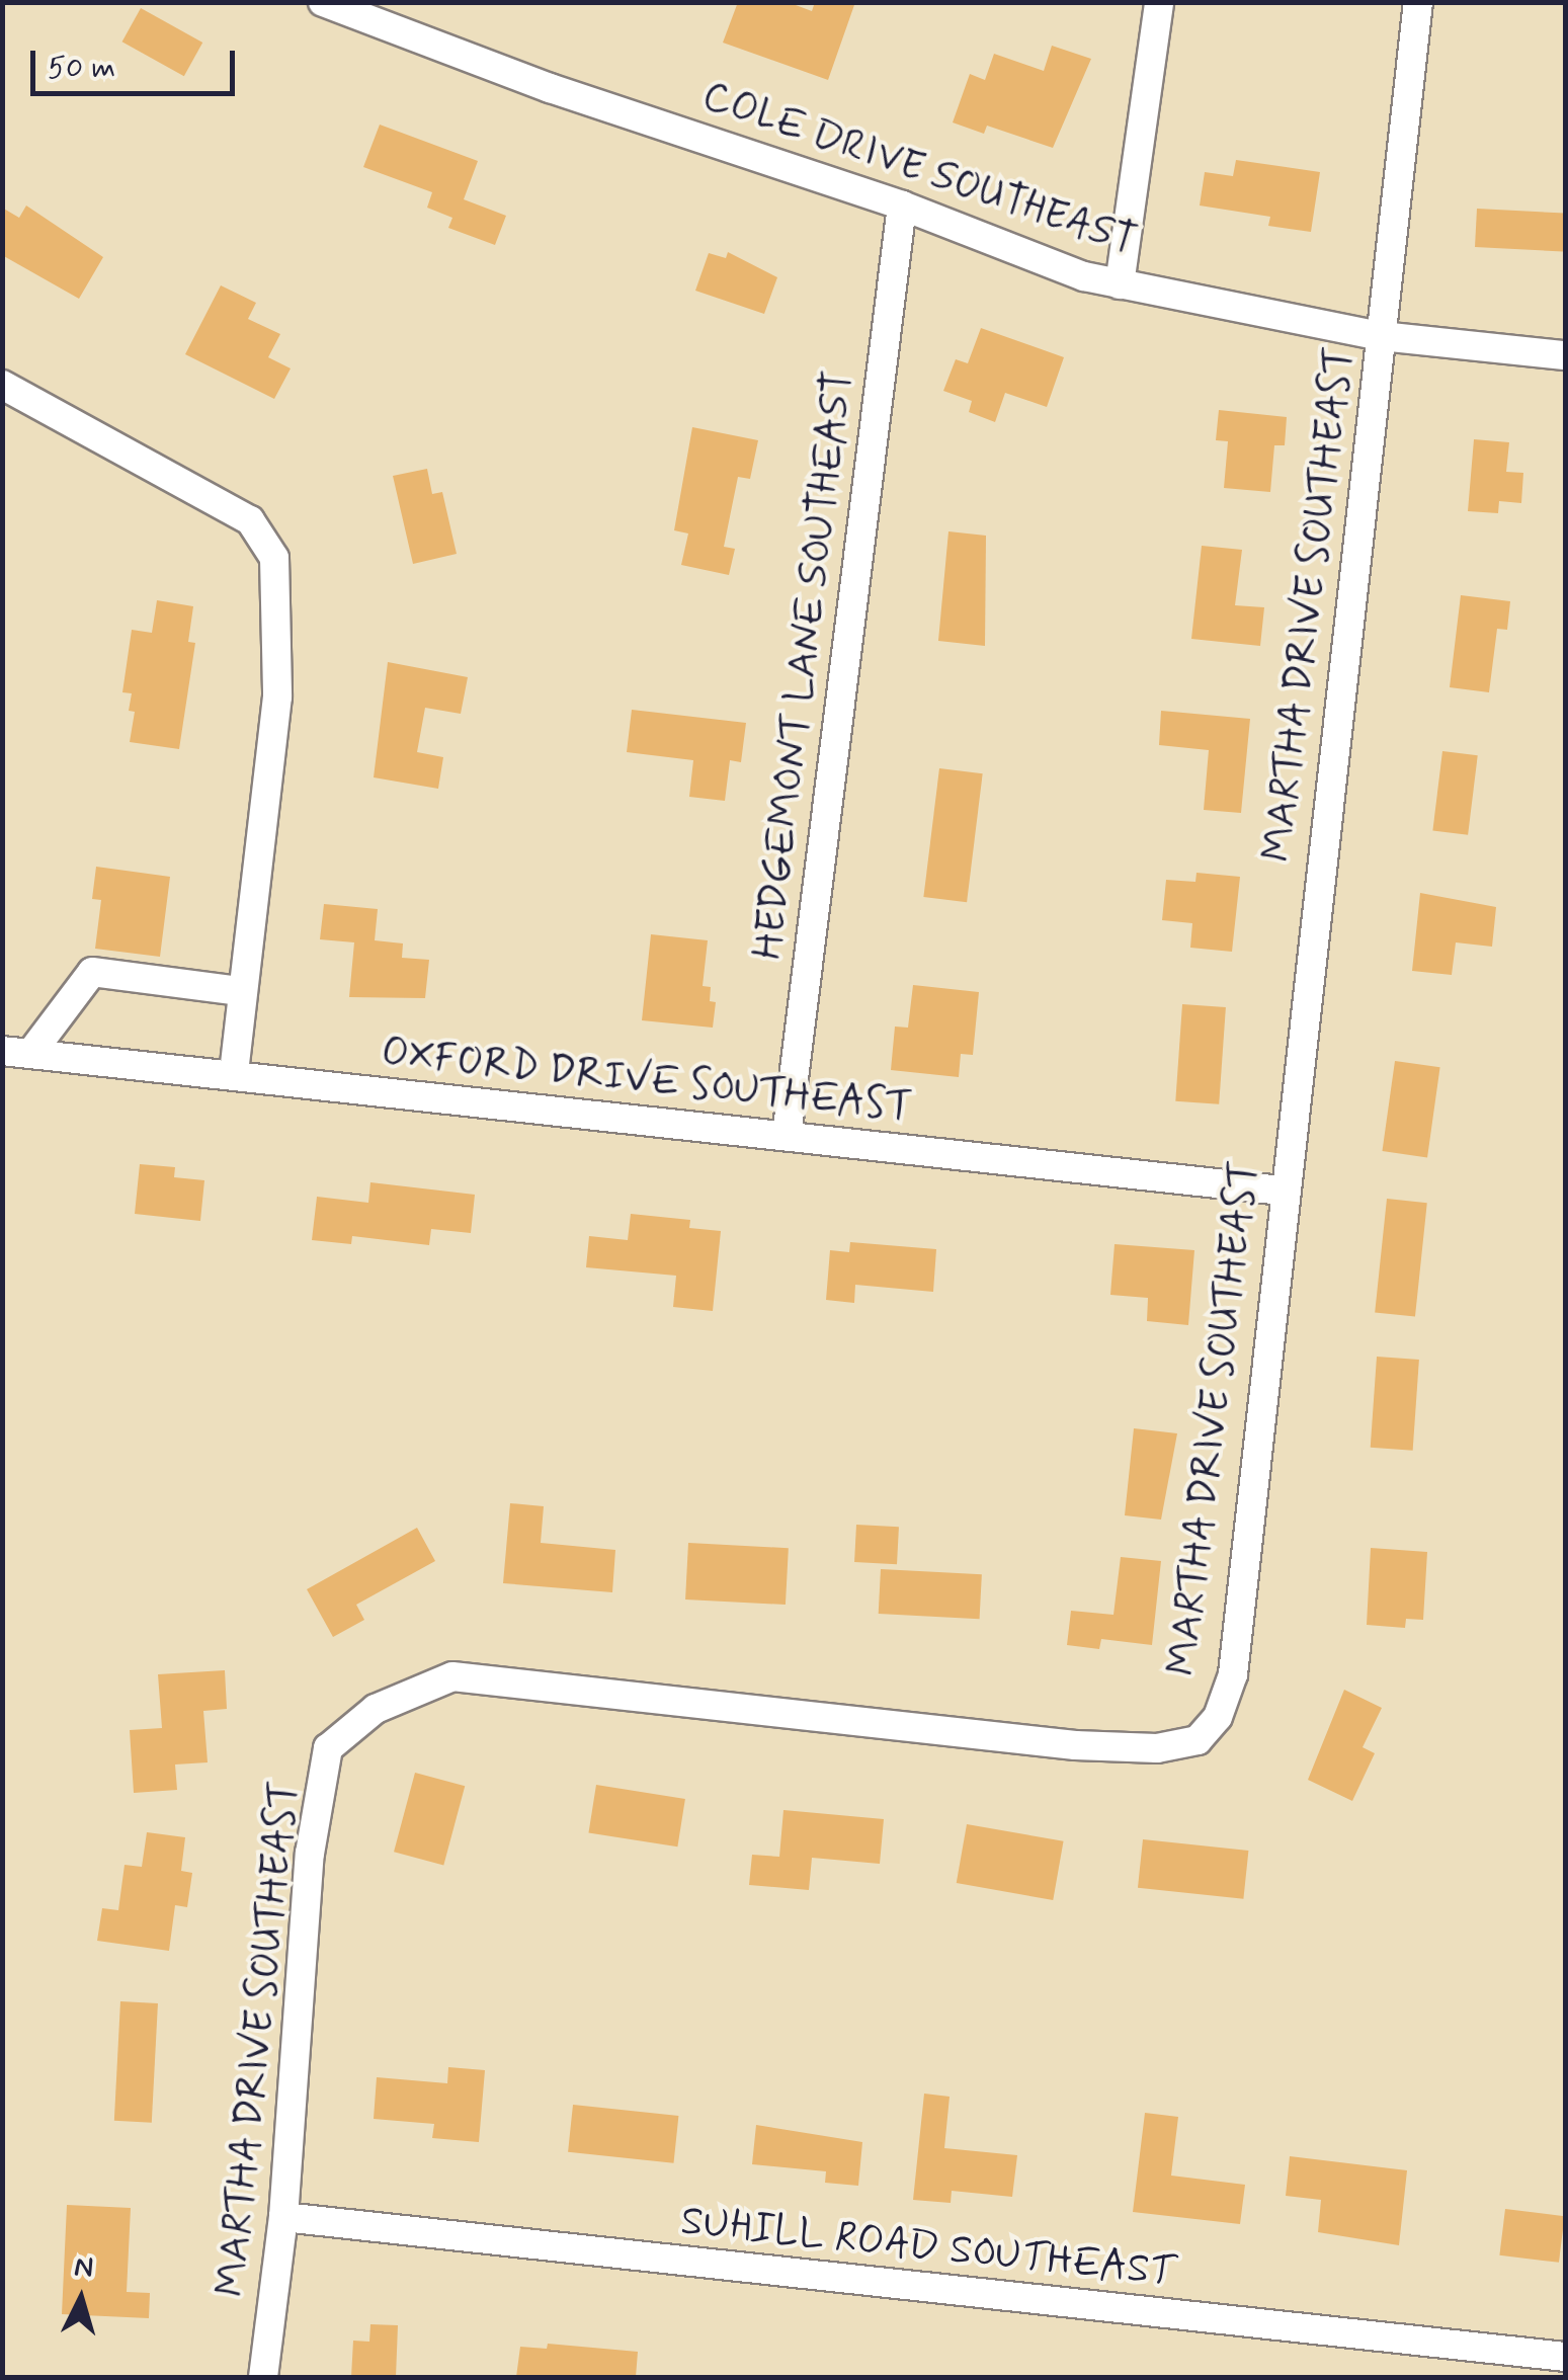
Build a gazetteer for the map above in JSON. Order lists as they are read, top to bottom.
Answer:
{
  "streets": {
    "street": [
      "COLE DRIVE SOUTHEAST",
      "MARTHA DRIVE SOUTHEAST",
      "HEDGEMONT LANE SOUTHEAST",
      "OXFORD DRIVE SOUTHEAST",
      "SUHILL ROAD SOUTHEAST"
    ]
  },
  "crossings": [
    ["COLE DRIVE SOUTHEAST", "MARTHA DRIVE SOUTHEAST"],
    ["COLE DRIVE SOUTHEAST", "HEDGEMONT LANE SOUTHEAST"],
    ["MARTHA DRIVE SOUTHEAST", "OXFORD DRIVE SOUTHEAST"],
    ["MARTHA DRIVE SOUTHEAST", "SUHILL ROAD SOUTHEAST"],
    ["HEDGEMONT LANE SOUTHEAST", "OXFORD DRIVE SOUTHEAST"]
  ],
  "scale_bar": "50 m",
  "north": "top"
}
